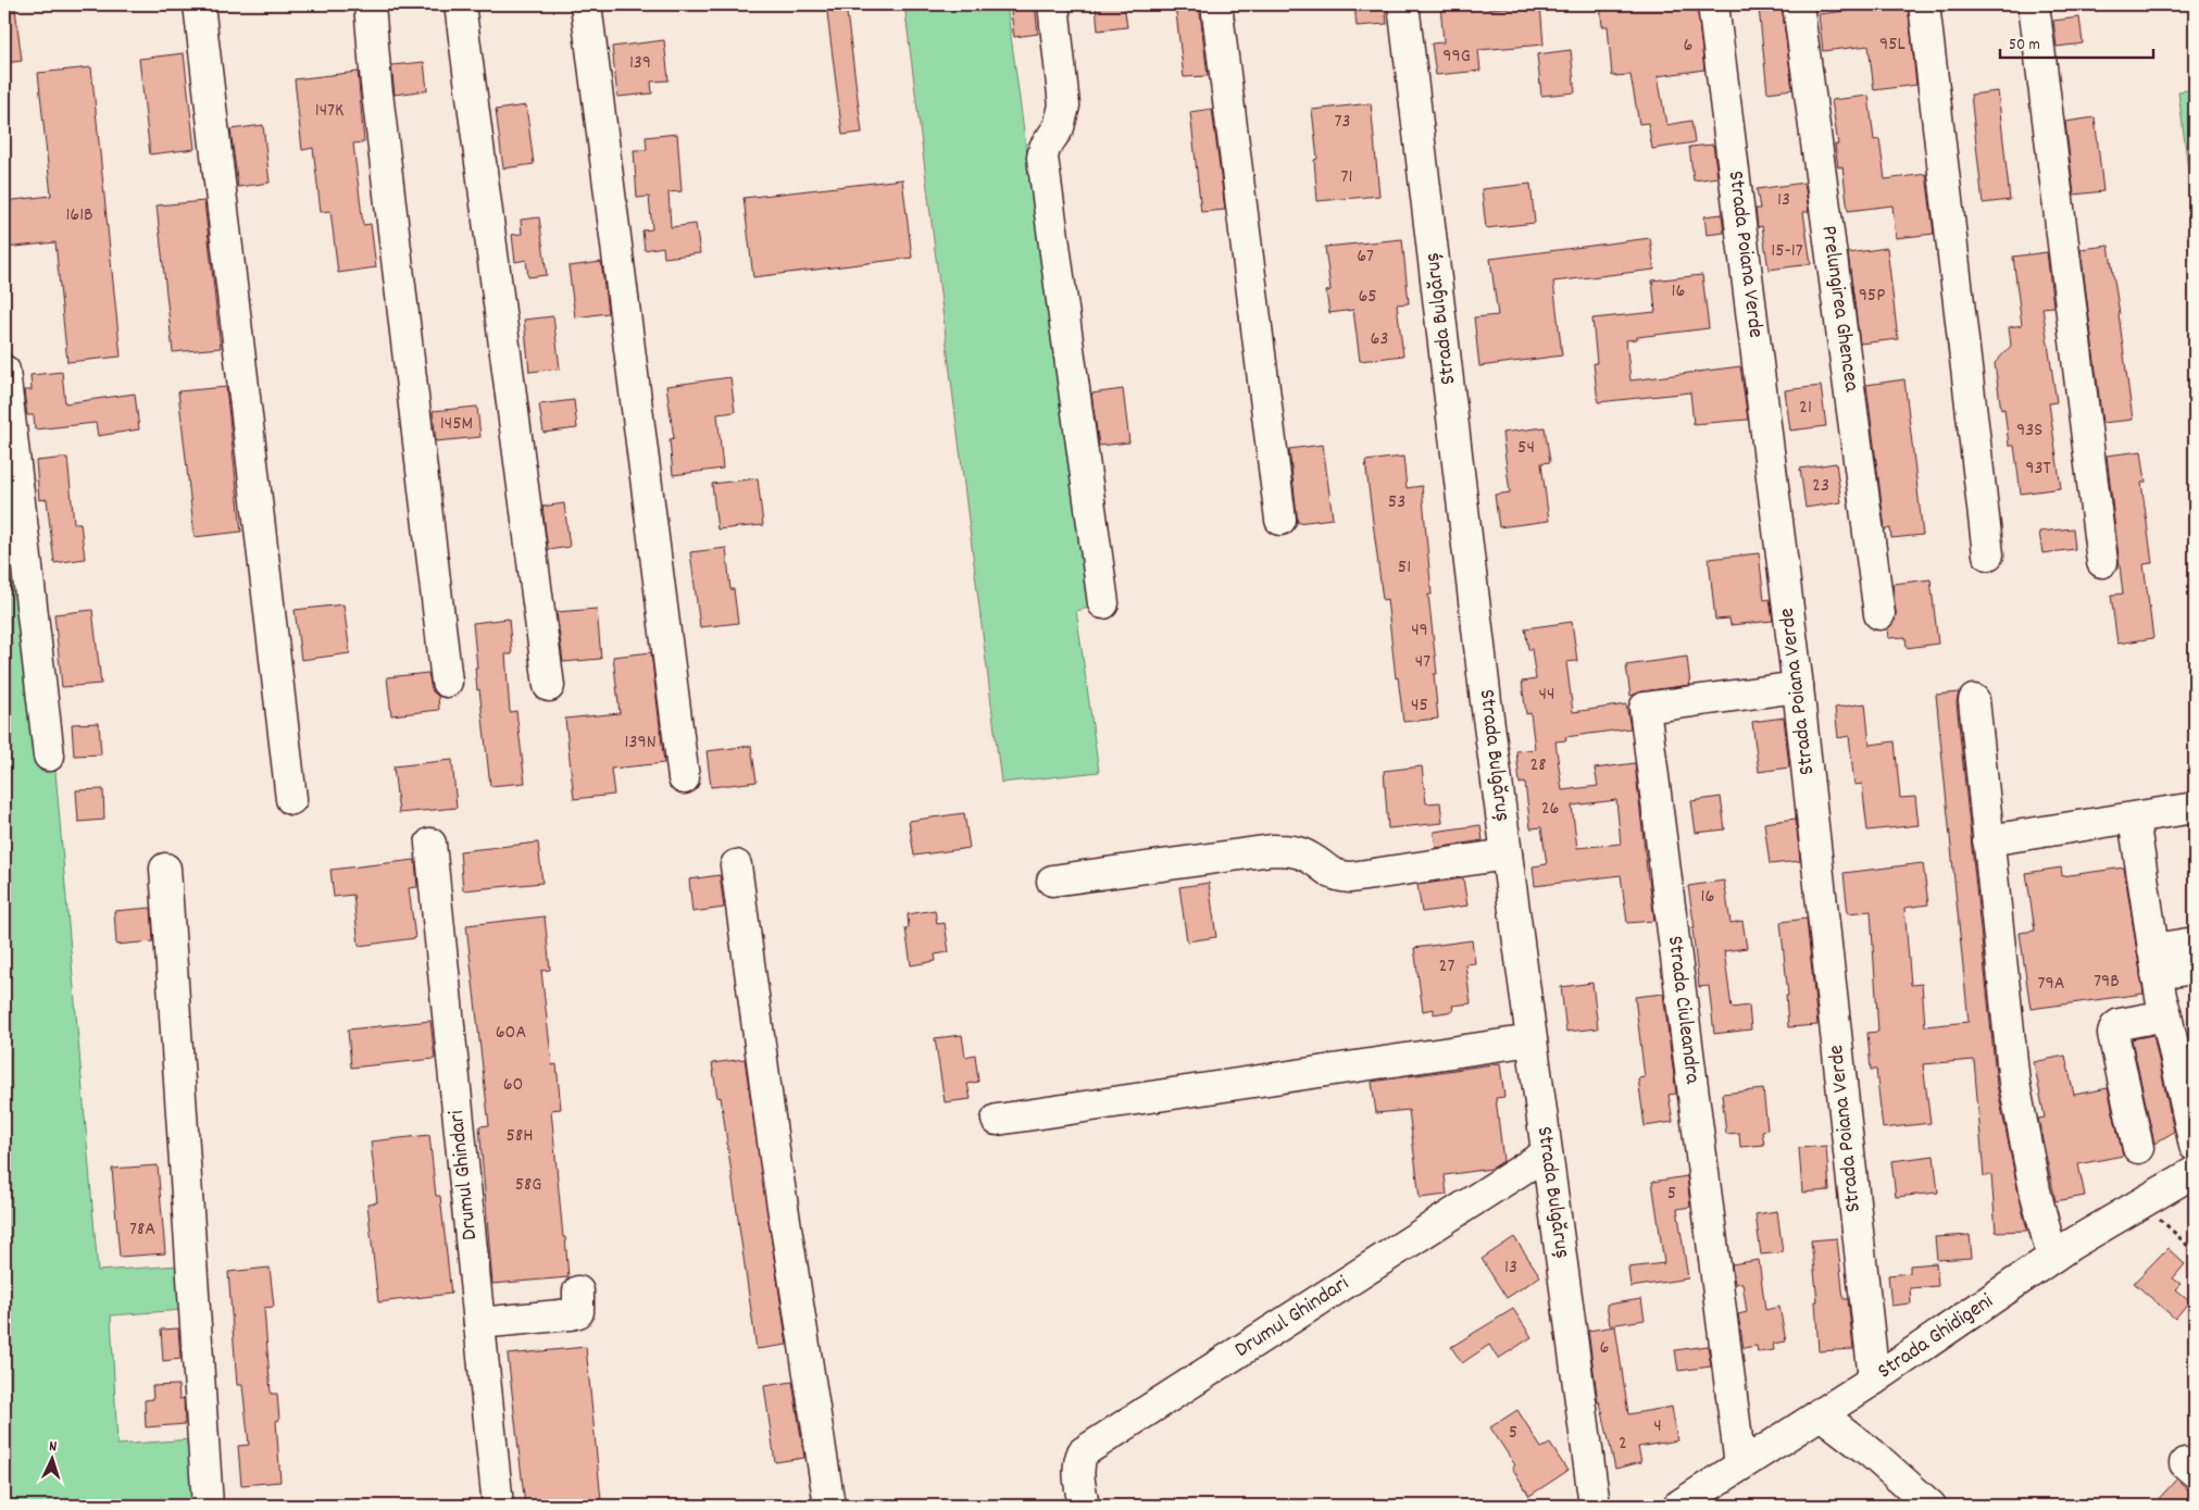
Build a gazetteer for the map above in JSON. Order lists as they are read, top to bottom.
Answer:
{
  "streets": {
    "street": [
      "Strada Poiana Verde",
      "Prelungirea Ghencea",
      "Strada Bulgăruș",
      "Strada Ciuleandra",
      "Drumul Ghindari",
      "Strada Ghidigeni"
    ]
  },
  "crossings": [
    ["Strada Poiana Verde", "Strada Ciuleandra"],
    ["Strada Poiana Verde", "Strada Ghidigeni"],
    ["Strada Bulgăruș", "Drumul Ghindari"],
    ["Strada Ciuleandra", "Strada Ghidigeni"]
  ],
  "house_numbers": [
    "95L",
    "6",
    "99G",
    "139",
    "147K",
    "73",
    "71",
    "13",
    "161B",
    "15-17",
    "67",
    "16",
    "95P",
    "65",
    "63",
    "21",
    "145M",
    "93S",
    "54",
    "93T",
    "23",
    "53",
    "51",
    "49",
    "47",
    "44",
    "45",
    "139N",
    "28",
    "26",
    "16",
    "27",
    "79B",
    "79A",
    "60A",
    "60",
    "58H",
    "58G",
    "5",
    "78A",
    "13",
    "6",
    "4",
    "5",
    "2"
  ],
  "scale_bar": "50 m",
  "north": "top"
}
